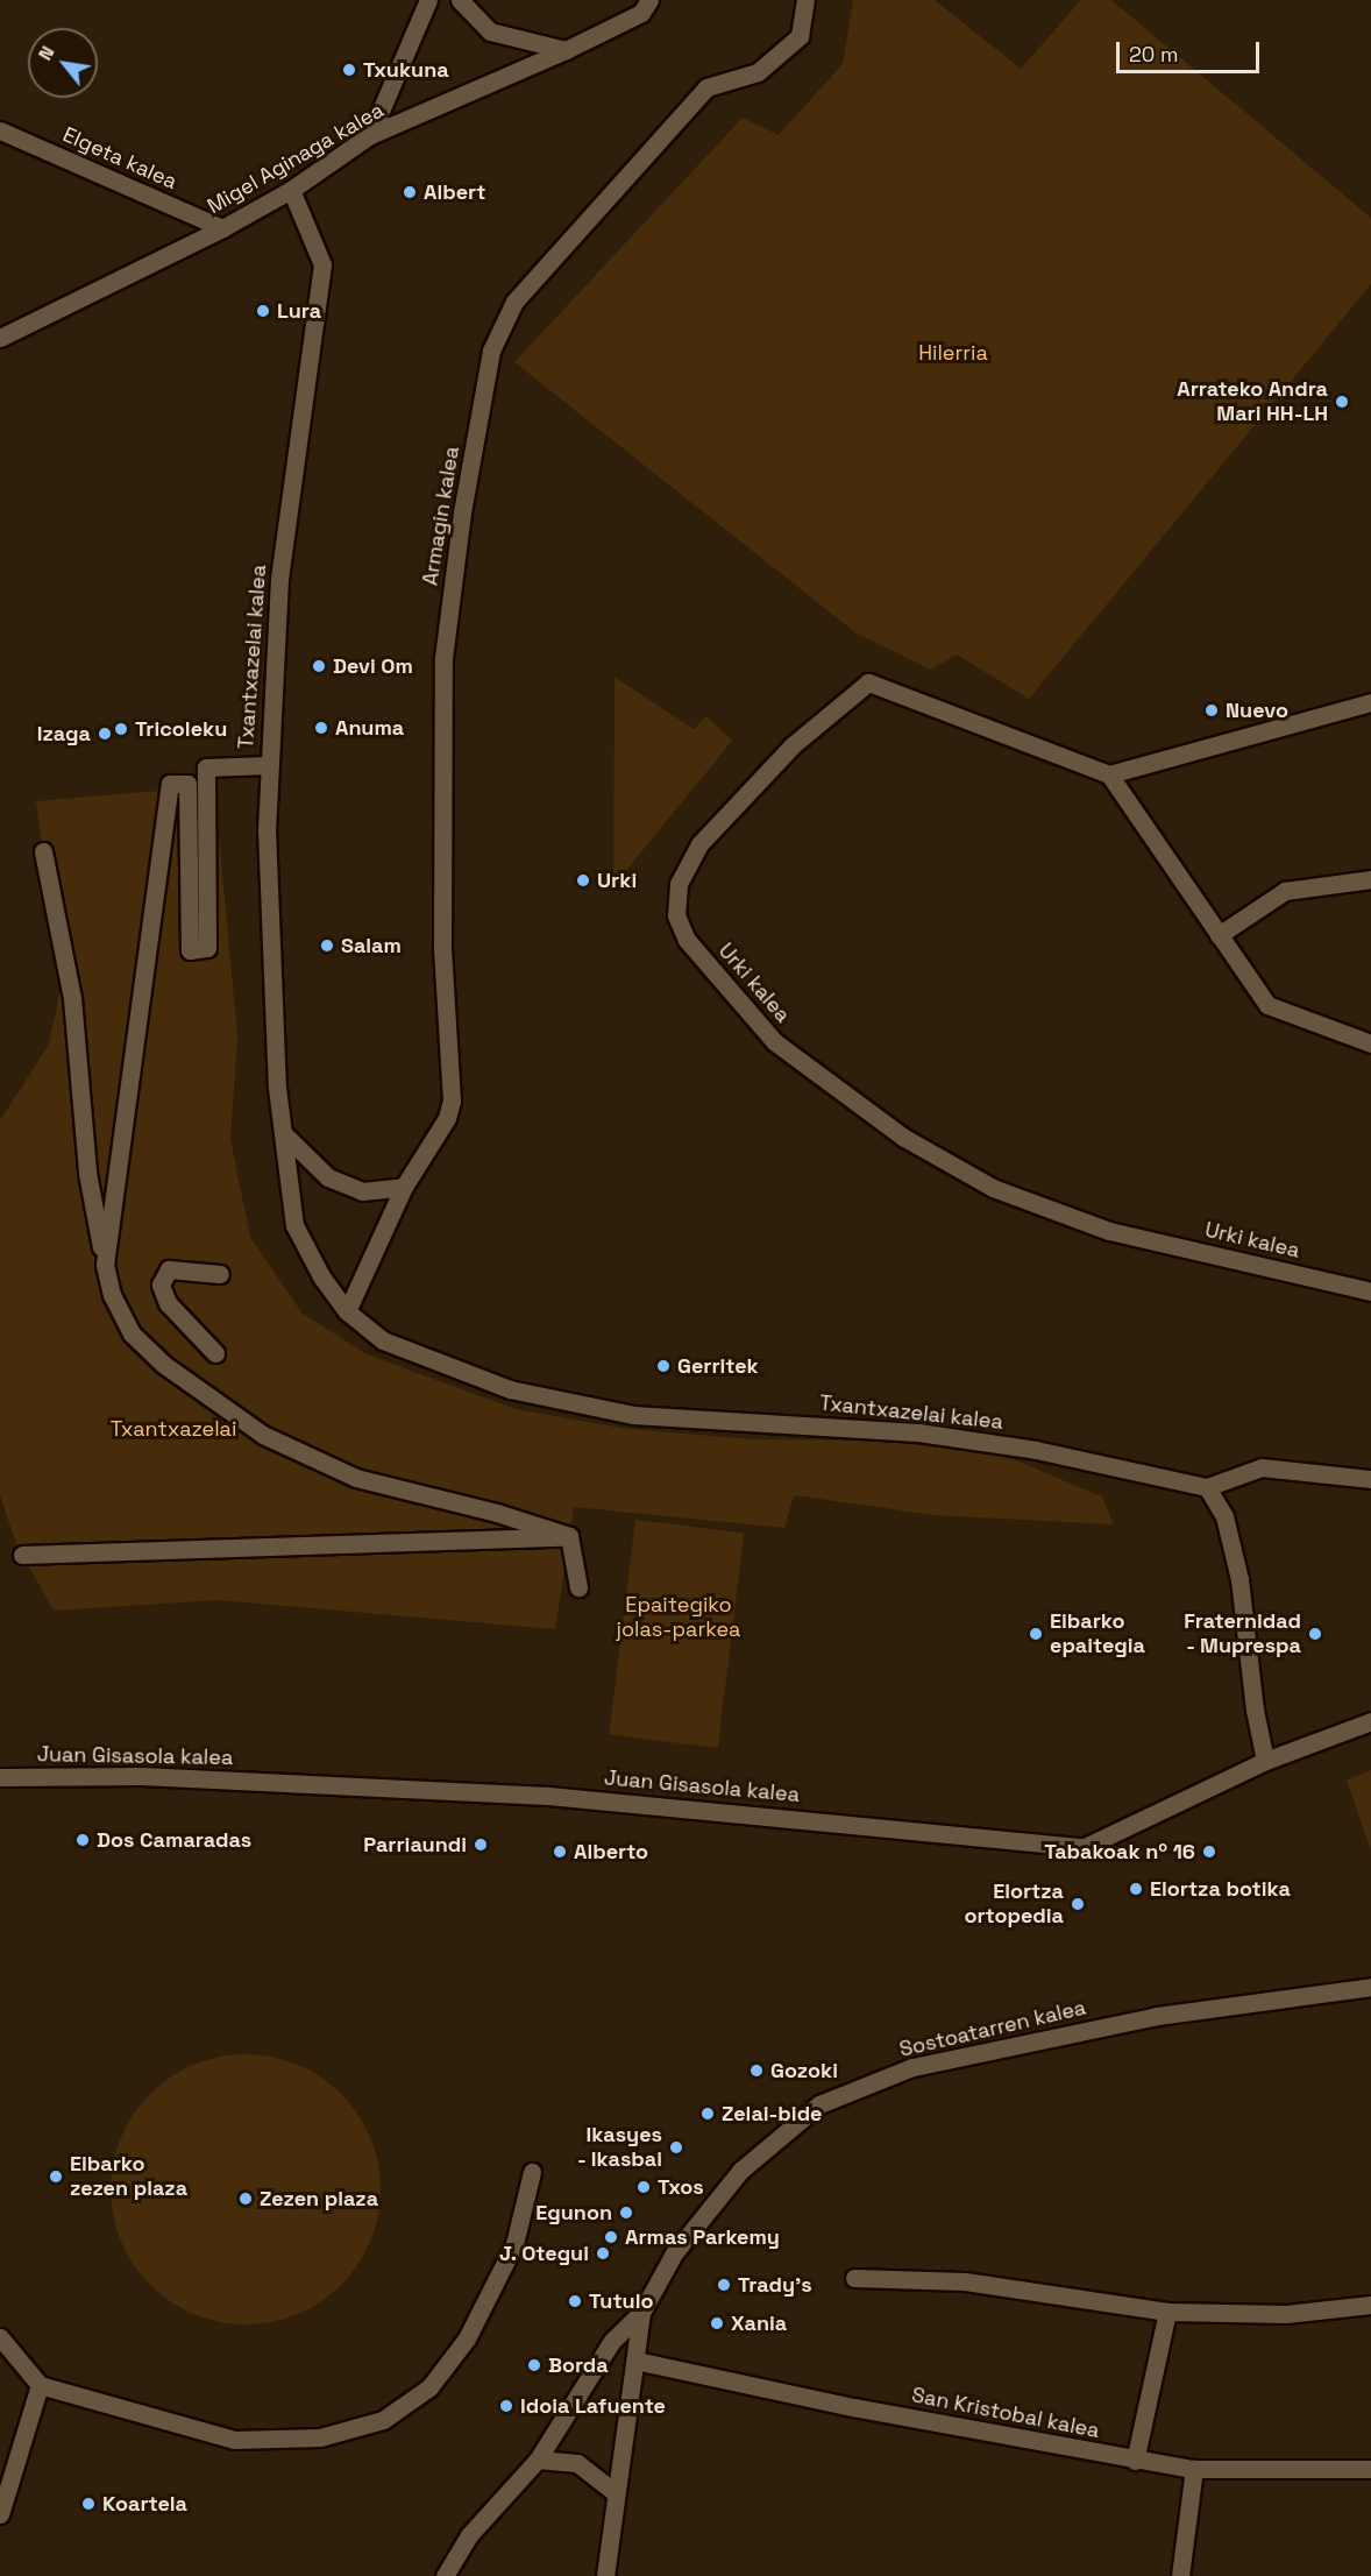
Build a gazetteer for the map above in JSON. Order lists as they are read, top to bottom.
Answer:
{
  "streets": {
    "street": [
      "Elgeta kalea",
      "Migel Aginaga kalea",
      "Armagin kalea",
      "Txantxazelai kalea",
      "Urki kalea",
      "Juan Gisasola kalea",
      "Sostoatarren kalea",
      "San Kristobal kalea"
    ]
  },
  "crossings": [
    ["Elgeta kalea", "Migel Aginaga kalea"],
    ["Migel Aginaga kalea", "Txantxazelai kalea"],
    ["Sostoatarren kalea", "San Kristobal kalea"]
  ],
  "parks": ["Hilerria", "Txantxazelai", "Epaitegiko jolas-parkea"],
  "places": [
    "Txukuna",
    "Albert",
    "Lura",
    "Arrateko Andra Mari HH-LH",
    "Devi Om",
    "Nuevo",
    "Anuma",
    "Tricoleku",
    "Izaga",
    "Urki",
    "Salam",
    "Gerritek",
    "Eibarko epaitegia",
    "Fraternidad - Muprespa",
    "Dos Camaradas",
    "Parriaundi",
    "Alberto",
    "Tabakoak nº 16",
    "Elortza botika",
    "Elortza ortopedia",
    "Gozoki",
    "Zelai-bide",
    "Ikasyes - Ikasbai",
    "Eibarko zezen plaza",
    "Txos",
    "Zezen plaza",
    "Egunon",
    "Armas Parkemy",
    "J. Otegui",
    "Trady's",
    "Tutulo",
    "Xania",
    "Borda",
    "Idoia Lafuente",
    "Koartela"
  ],
  "scale_bar": "20 m",
  "north": "top left"
}
